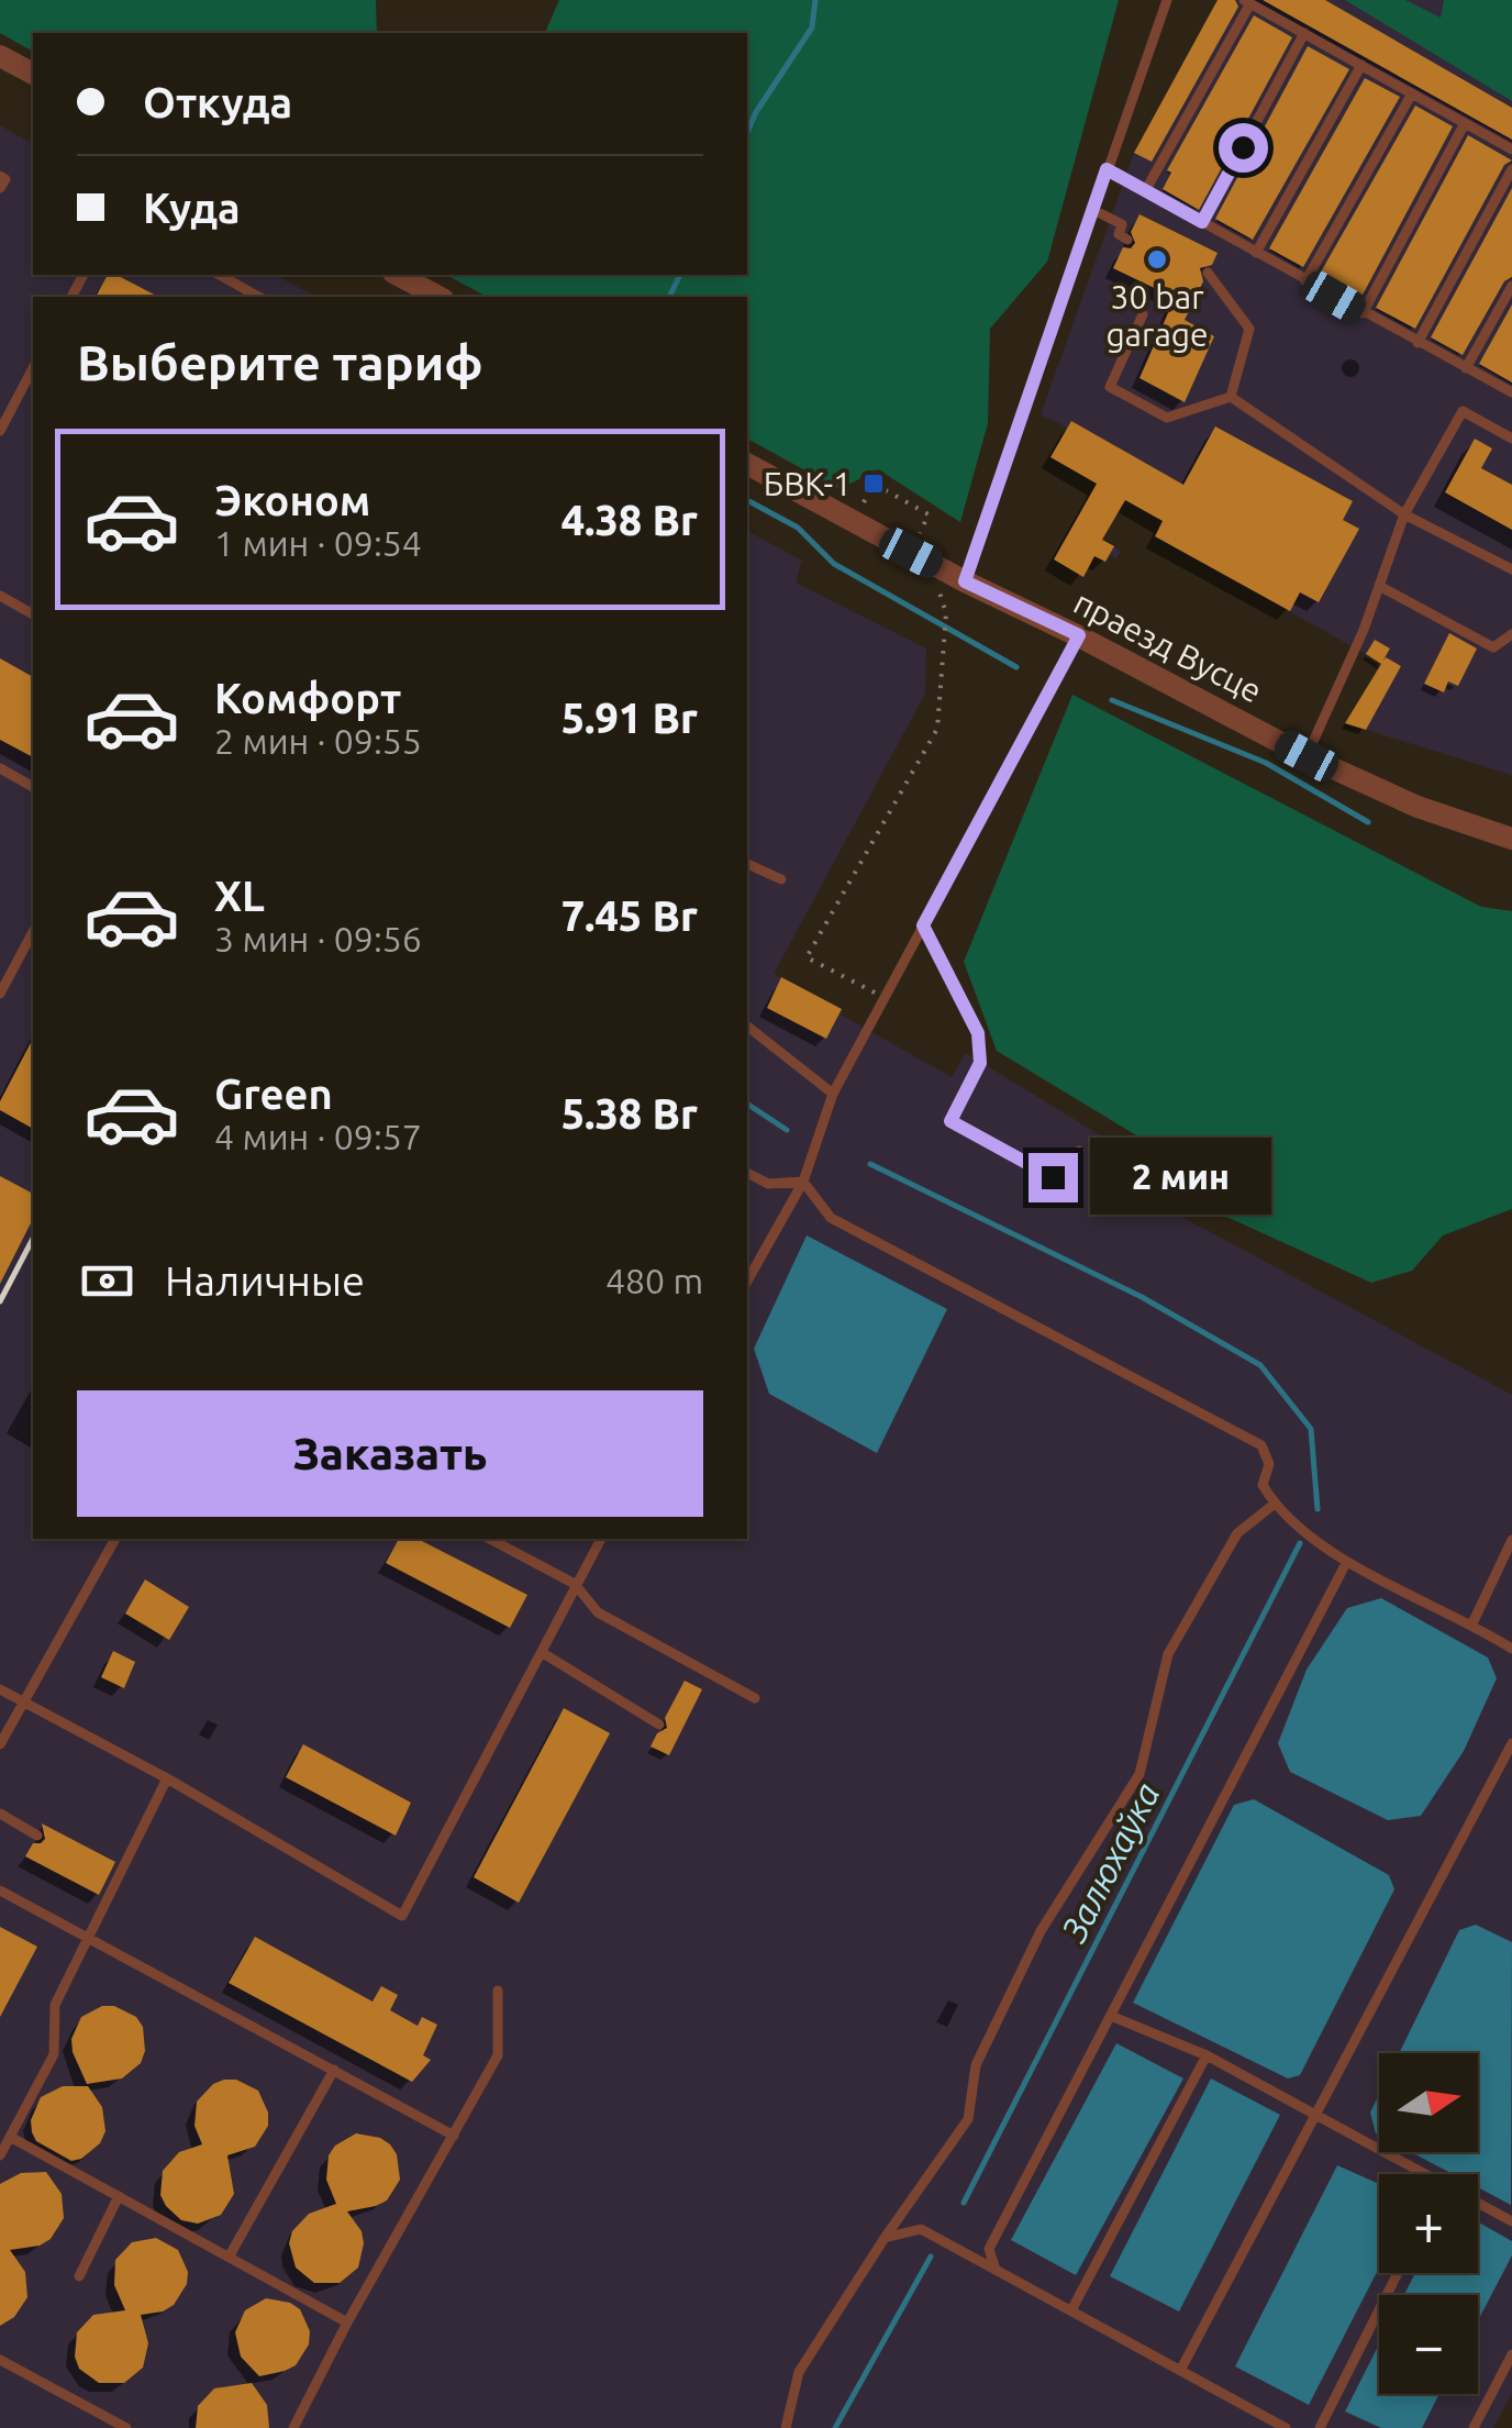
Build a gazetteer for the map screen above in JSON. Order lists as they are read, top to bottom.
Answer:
{
  "streets": {
    "street": ["праезд Вусце"]
  },
  "water": ["Залюхаўка"],
  "places": {
    "other": ["30 bar garage"],
    "transit": ["БВК-1"]
  },
  "north": "right",
  "page": {
    "banner": ["Откуда", "Куда"],
    "heading": "Выберите тариф",
    "list": [
      {
        "name": "Эконом",
        "note": "1 мин · 09:54",
        "value": "4.38 Br"
      },
      {
        "name": "Комфорт",
        "note": "2 мин · 09:55",
        "value": "5.91 Br"
      },
      {
        "name": "XL",
        "note": "3 мин · 09:56",
        "value": "7.45 Br"
      },
      {
        "name": "Green",
        "note": "4 мин · 09:57",
        "value": "5.38 Br"
      }
    ],
    "bubble": "2 мин",
    "pay": ["Наличные", "480 m"],
    "buttons": "Заказать",
    "map_buttons": ["+", "−"]
  }
}
